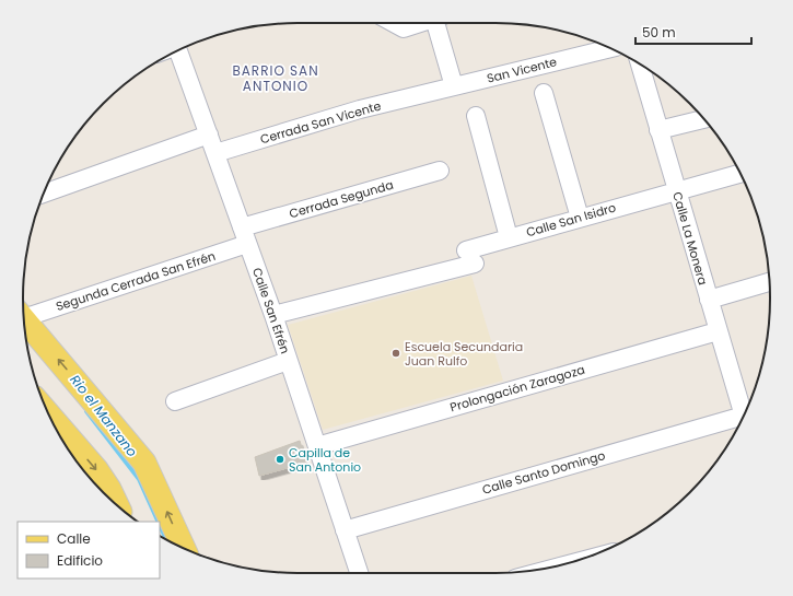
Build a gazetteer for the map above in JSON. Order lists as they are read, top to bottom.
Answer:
{
  "streets": {
    "street": [
      "San Vicente",
      "Cerrada San Vicente",
      "Cerrada Segunda",
      "Calle San Isidro",
      "Calle La Monera",
      "Segunda Cerrada San Efrén",
      "Calle San Efrén",
      "Prolongación Zaragoza",
      "Calle Santo Domingo"
    ]
  },
  "crossings": [
    ["San Vicente", "Cerrada San Vicente"],
    ["Cerrada San Vicente", "Calle San Efrén"],
    ["Cerrada Segunda", "Calle San Efrén"],
    ["Calle San Isidro", "Calle La Monera"],
    ["Calle San Isidro", "Calle San Efrén"],
    ["Calle La Monera", "Prolongación Zaragoza"],
    ["Segunda Cerrada San Efrén", "Calle San Efrén"],
    ["Calle San Efrén", "Prolongación Zaragoza"],
    ["Calle San Efrén", "Calle Santo Domingo"]
  ],
  "districts": ["BARRIO SAN ANTONIO"],
  "water": ["Rio el Manzano"],
  "places": ["Escuela Secundaria Juan Rulfo", "Capilla de San Antonio"],
  "legend": ["Calle", "Edificio"],
  "scale_bar": "50 m"
}
